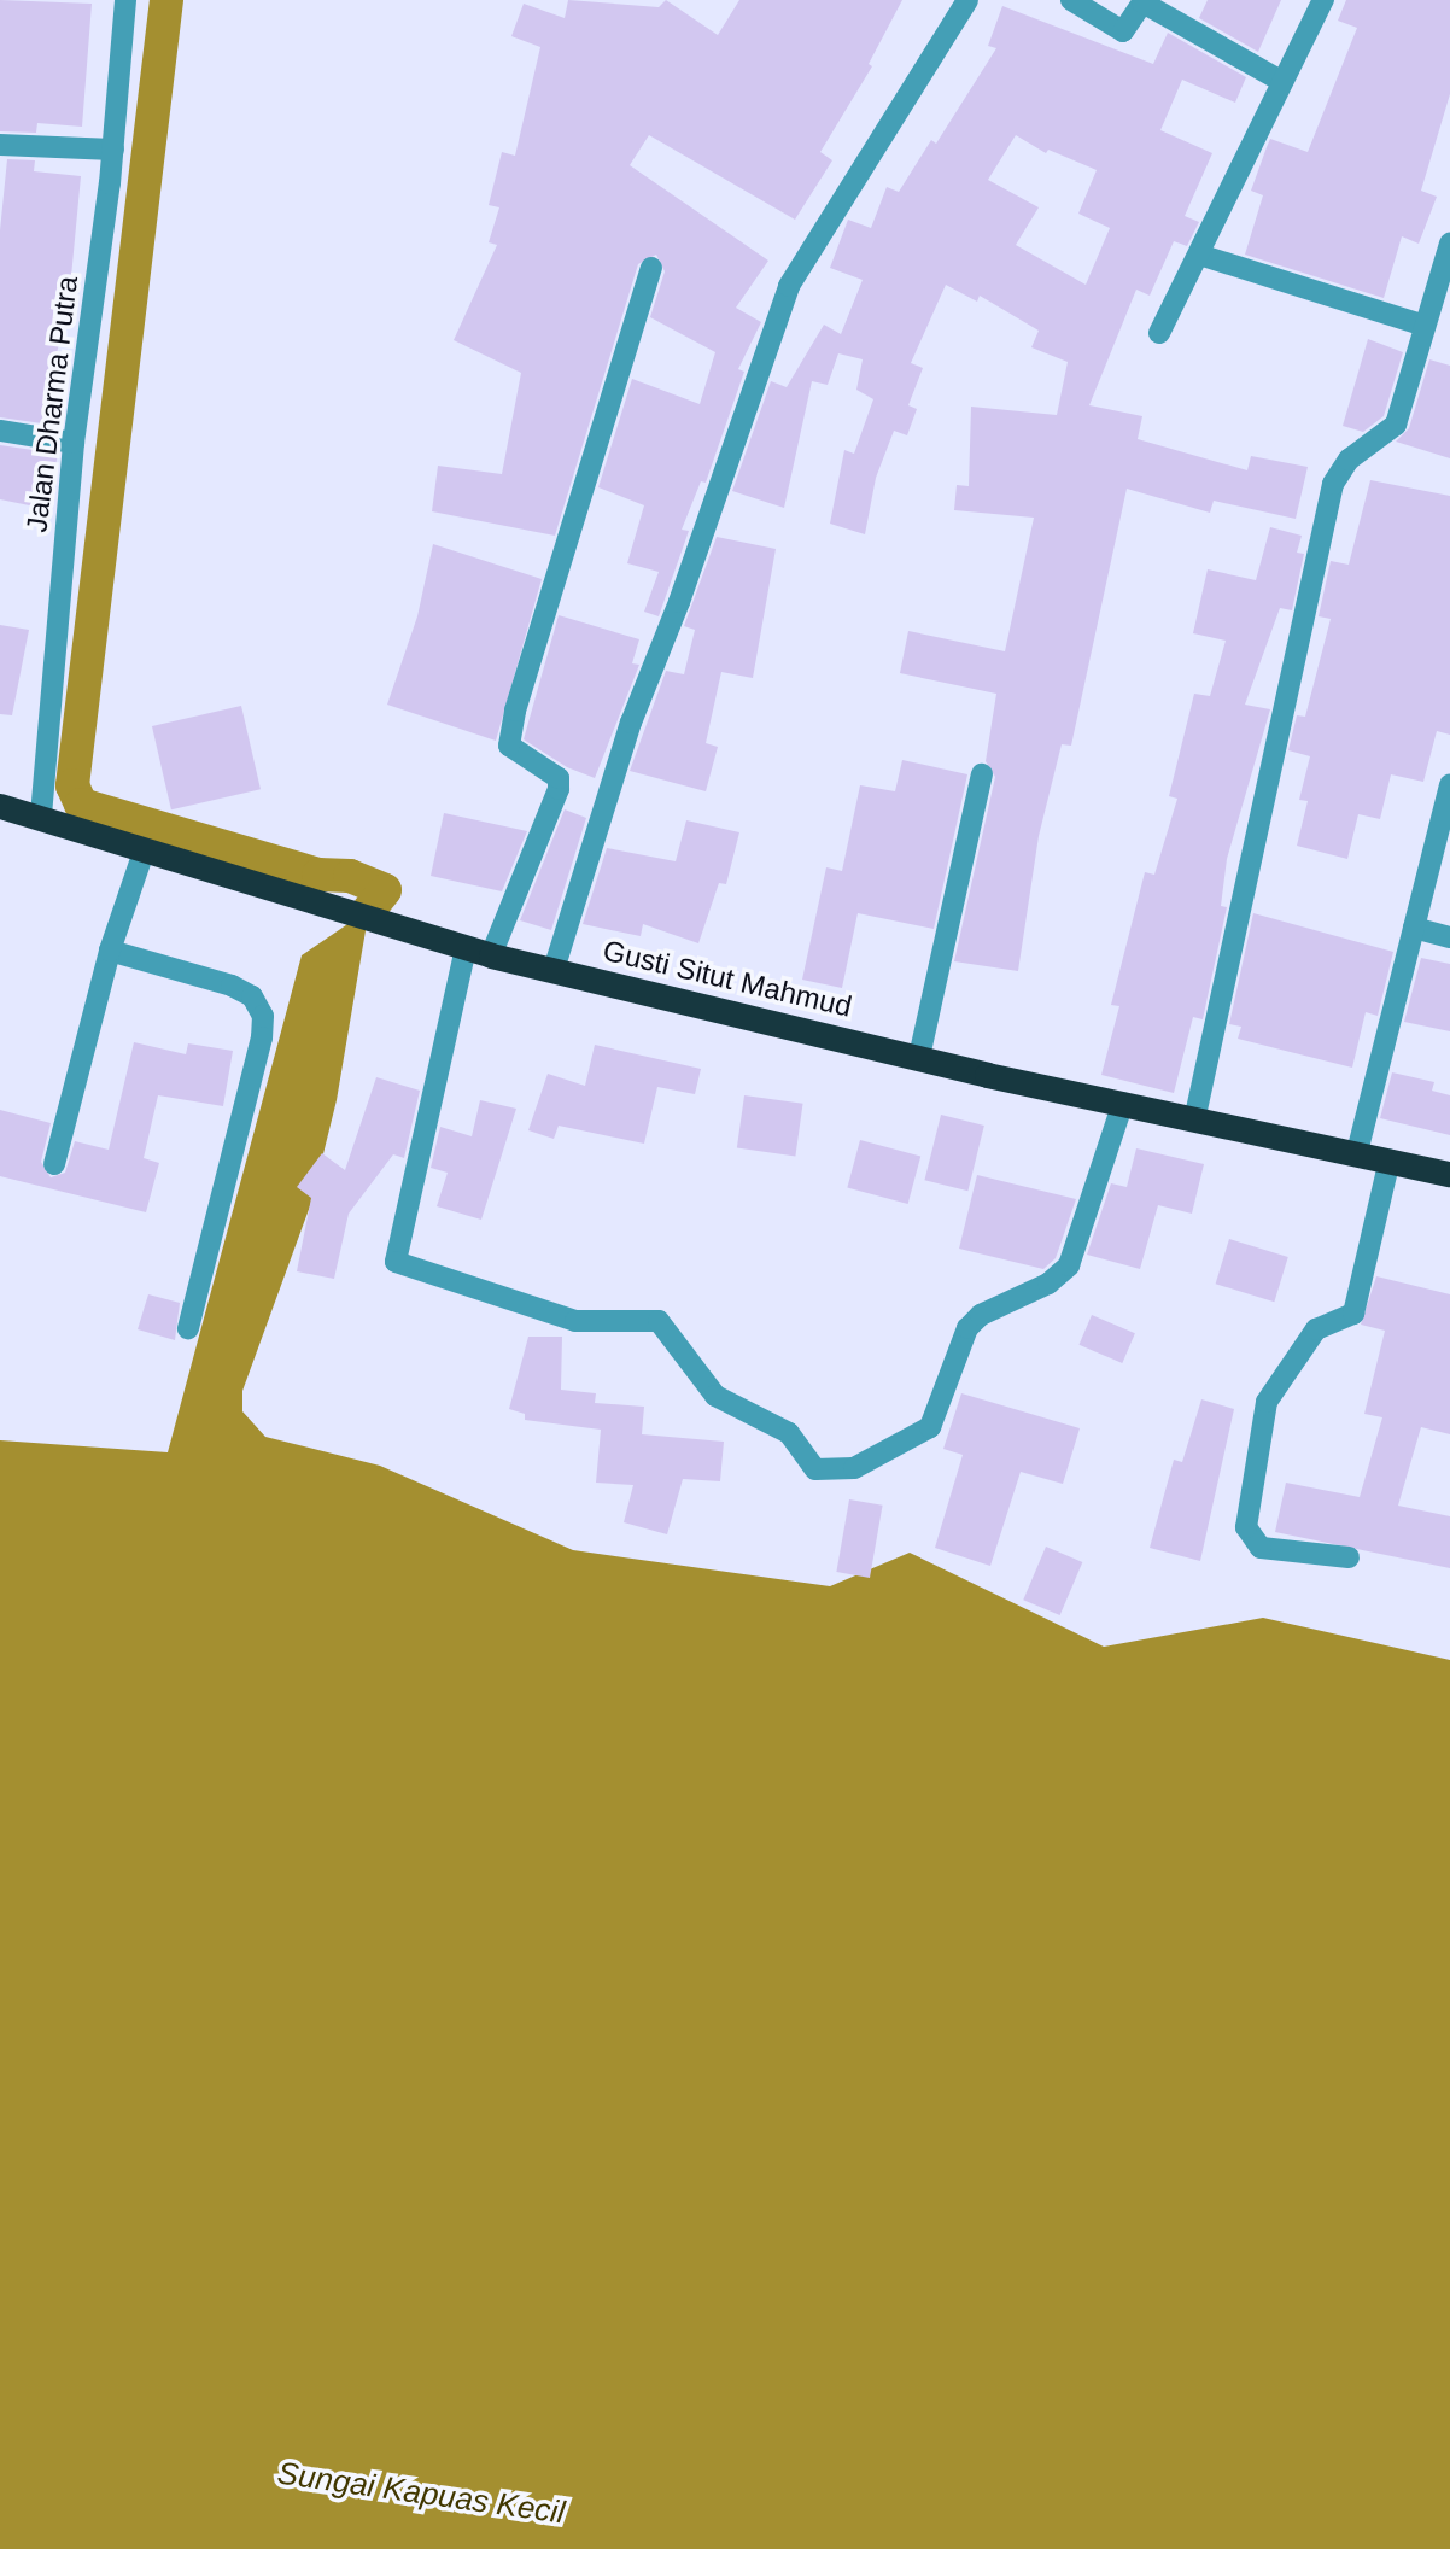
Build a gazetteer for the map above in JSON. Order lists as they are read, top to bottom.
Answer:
{
  "streets": {
    "highway": ["Gusti Situt Mahmud"],
    "street": ["Jalan Dharma Putra"]
  },
  "crossings": [
    ["Jalan Dharma Putra", "Gusti Situt Mahmud"]
  ],
  "water": ["Sungai Kapuas Kecil"]
}
